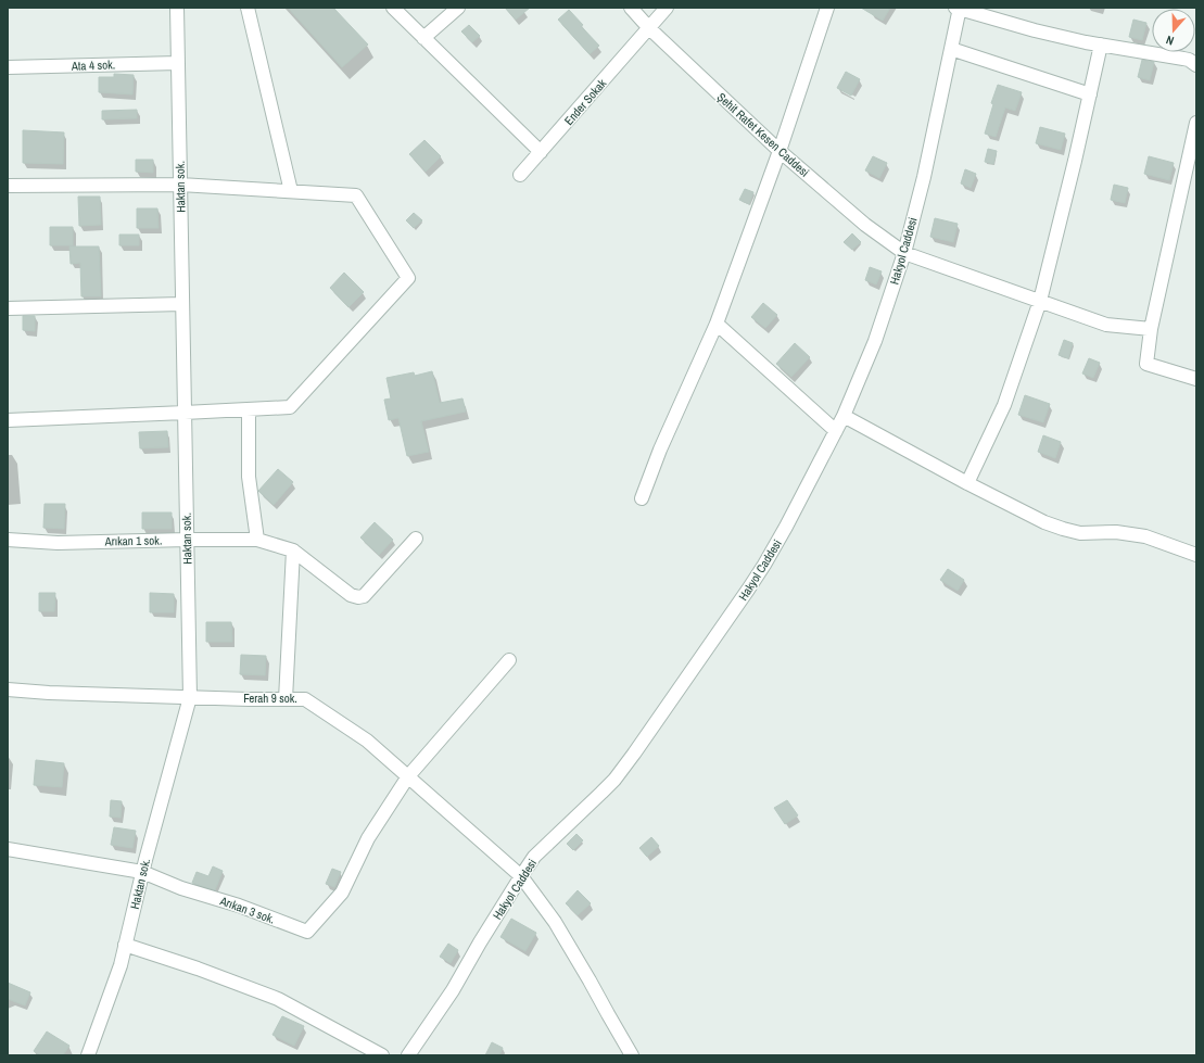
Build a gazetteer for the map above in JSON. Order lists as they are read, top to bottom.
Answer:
{
  "streets": {
    "street": [
      "Ata 4 sok.",
      "Ender Sokak",
      "Şehit Rafet Kesen Caddesi",
      "Haktan sok.",
      "Hakyol Caddesi",
      "Arıkan 1 sok.",
      "Ferah 9 sok.",
      "Arıkan 3 sok."
    ]
  },
  "crossings": [
    ["Ata 4 sok.", "Haktan sok."],
    ["Ender Sokak", "Şehit Rafet Kesen Caddesi"],
    ["Şehit Rafet Kesen Caddesi", "Hakyol Caddesi"],
    ["Haktan sok.", "Arıkan 1 sok."],
    ["Haktan sok.", "Ferah 9 sok."],
    ["Haktan sok.", "Arıkan 3 sok."],
    ["Hakyol Caddesi", "Ferah 9 sok."],
    ["Ferah 9 sok.", "Arıkan 3 sok."]
  ],
  "north": "bottom"
}
